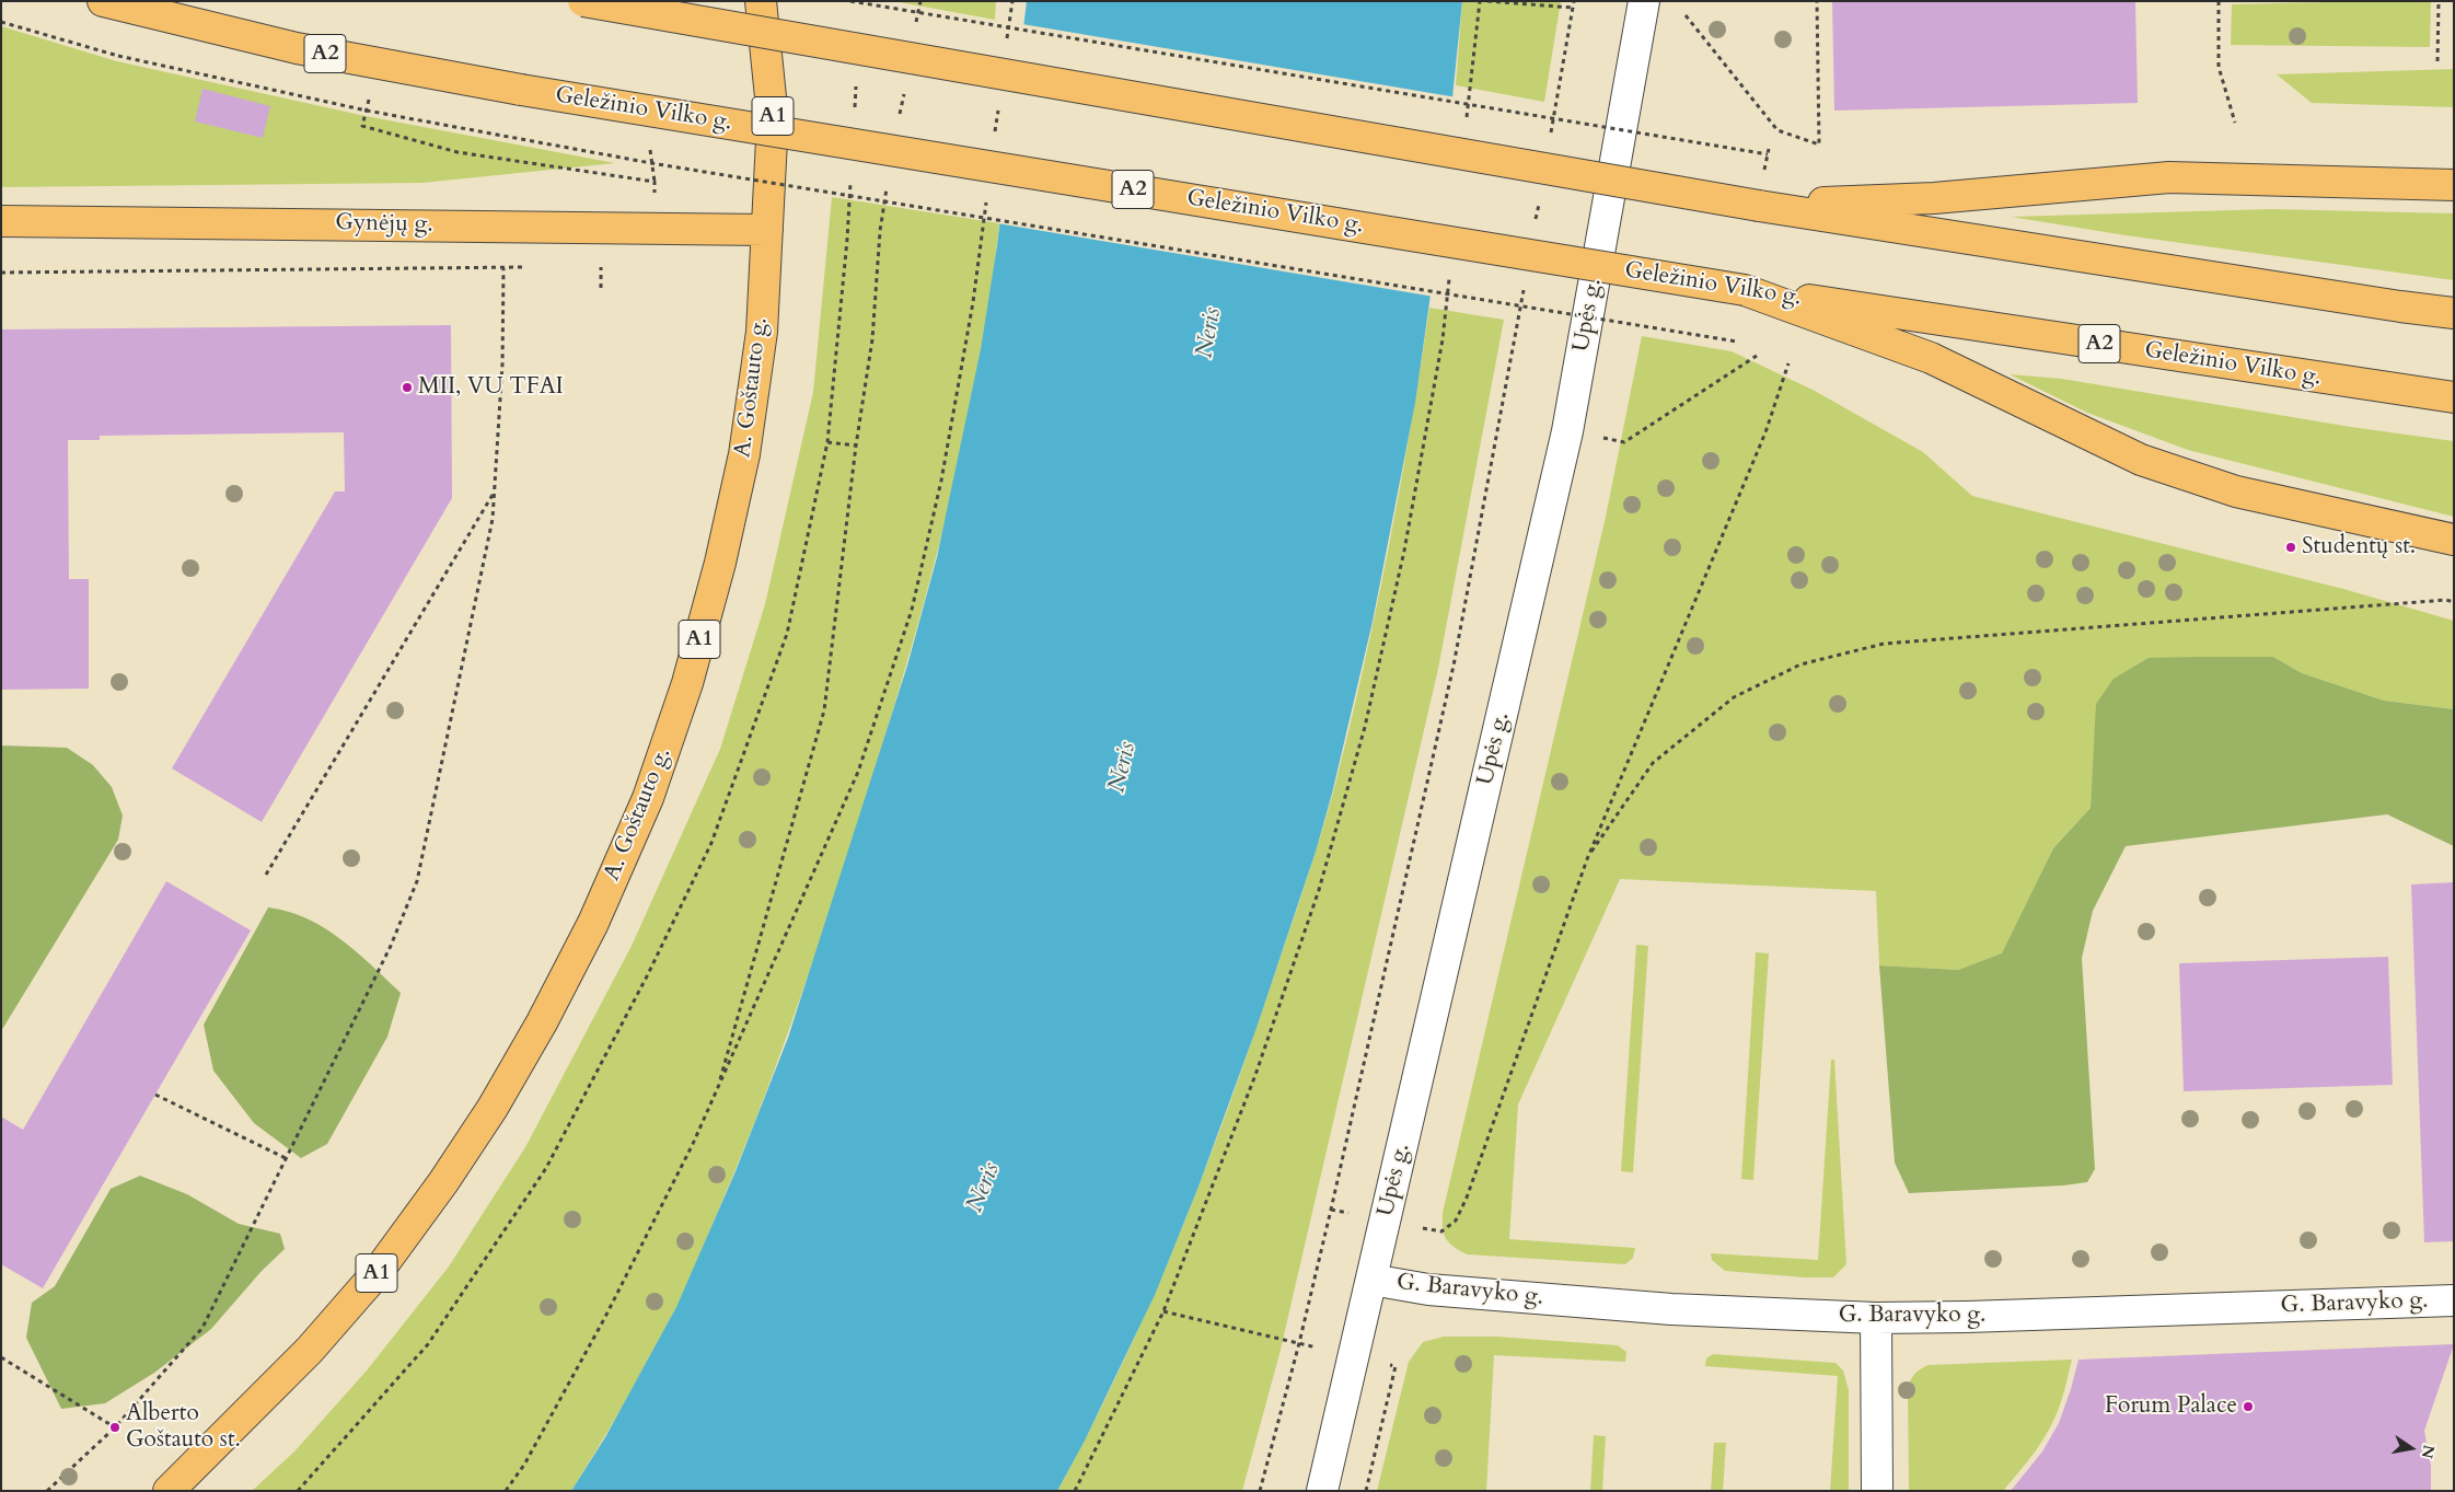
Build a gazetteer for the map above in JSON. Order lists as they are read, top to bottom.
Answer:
{
  "streets": {
    "main road": [
      "A2",
      "Geležinio Vilko g.",
      "A1",
      "Gynėjų g.",
      "A. Goštauto g."
    ],
    "street": ["Upės g.", "G. Baravyko g."]
  },
  "crossings": [
    ["Gynėjų g.", "A. Goštauto g."],
    ["Upės g.", "G. Baravyko g."]
  ],
  "water": ["Neris"],
  "places": [
    "MII, VU TFAI",
    "Studentų st.",
    "Forum Palace",
    "Alberto Goštauto st."
  ],
  "north": "right"
}
